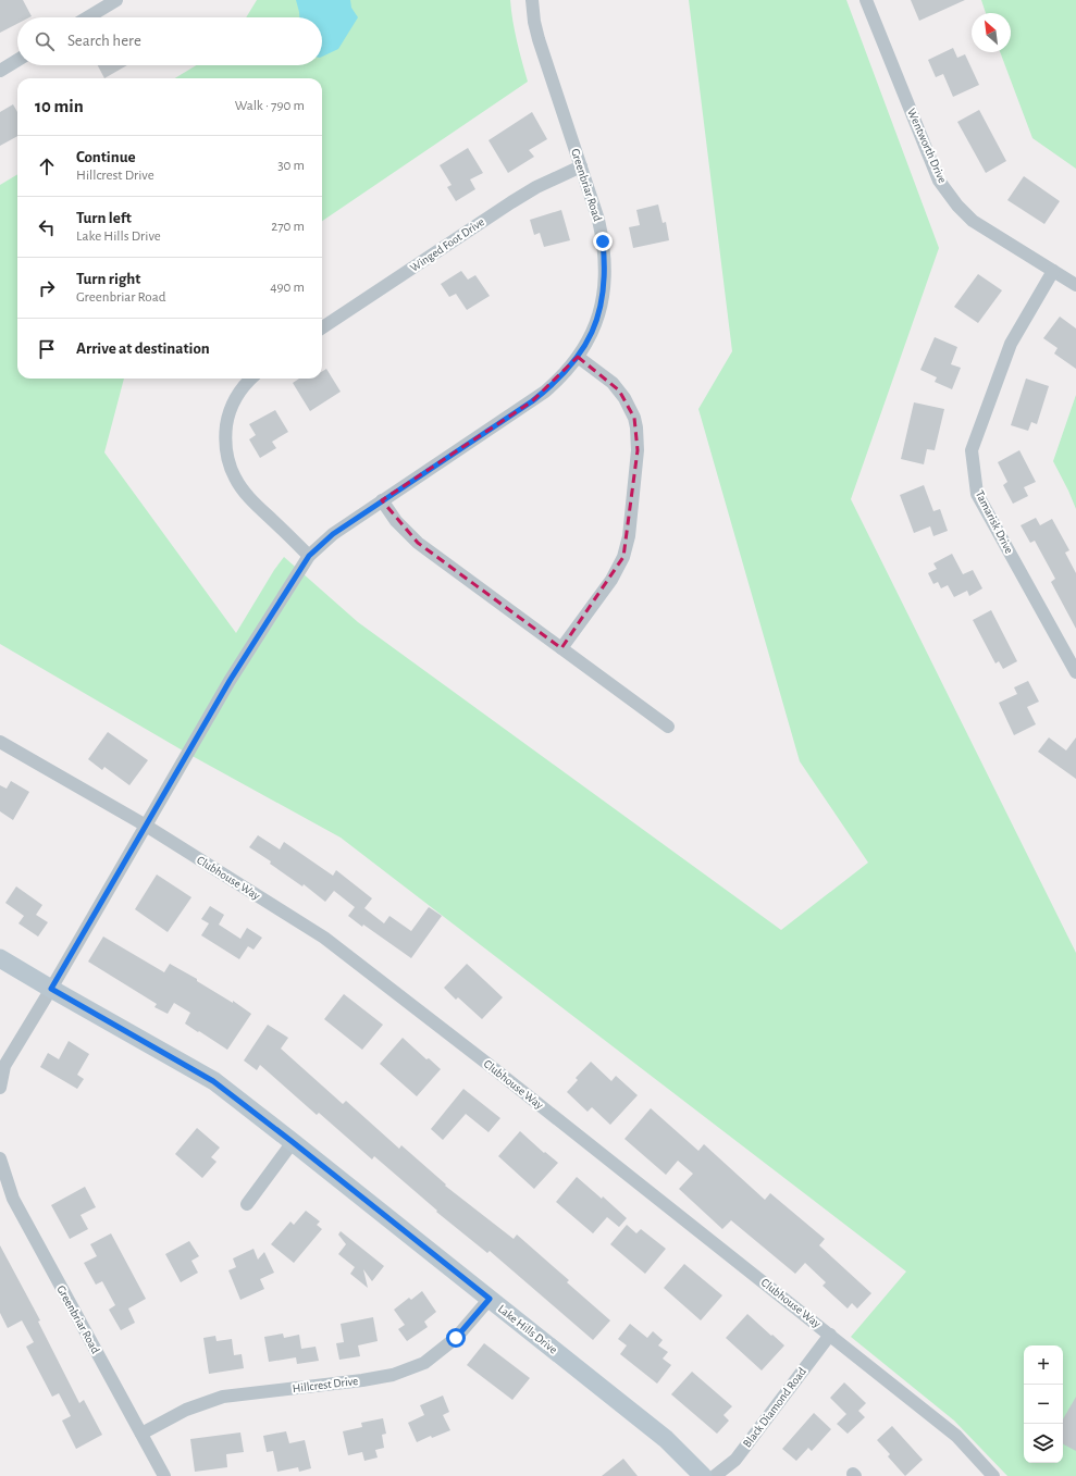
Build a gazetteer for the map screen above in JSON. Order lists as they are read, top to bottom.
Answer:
{
  "streets": {
    "street": [
      "Wentworth Drive",
      "Greenbriar Road",
      "Winged Foot Drive",
      "Tamarisk Drive",
      "Clubhouse Way",
      "Lake Hills Drive",
      "Hillcrest Drive",
      "Black Diamond Road"
    ]
  },
  "crossings": [
    ["Wentworth Drive", "Tamarisk Drive"],
    ["Greenbriar Road", "Winged Foot Drive"],
    ["Greenbriar Road", "Clubhouse Way"],
    ["Greenbriar Road", "Lake Hills Drive"],
    ["Greenbriar Road", "Hillcrest Drive"],
    ["Clubhouse Way", "Black Diamond Road"],
    ["Lake Hills Drive", "Hillcrest Drive"]
  ],
  "north": "top left",
  "page": {
    "search": "Search here",
    "heading": ["10 min", "Walk · 790 m"],
    "list": [
      ["Continue", "Hillcrest Drive", "30 m"],
      ["Turn left", "Lake Hills Drive", "270 m"],
      ["Turn right", "Greenbriar Road", "490 m"],
      "Arrive at destination"
    ],
    "map_buttons": ["+", "−"]
  }
}
